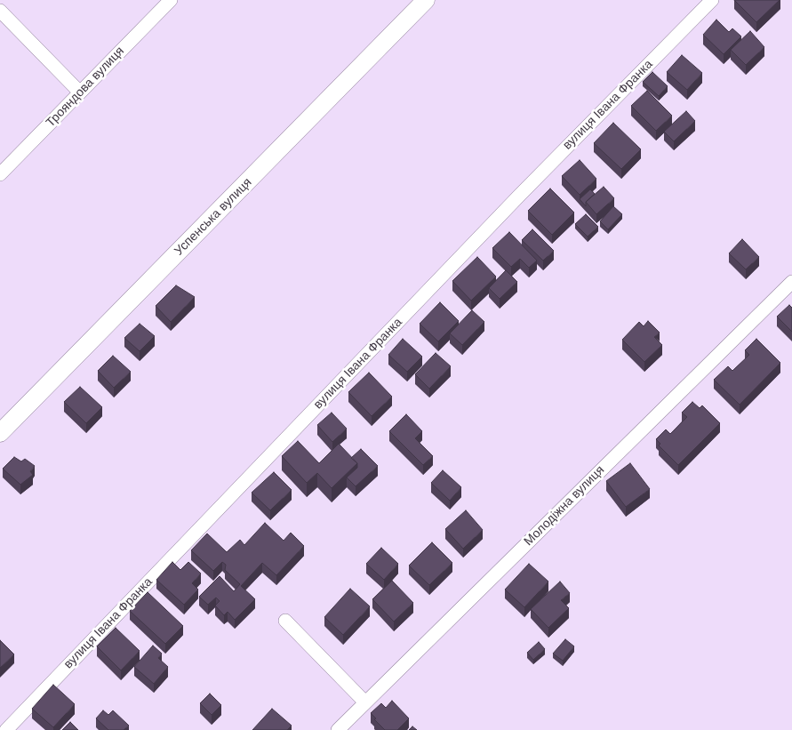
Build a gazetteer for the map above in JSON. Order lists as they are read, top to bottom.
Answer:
{
  "streets": {
    "street": [
      "Трояндова вулиця",
      "вулиця Івана Франка",
      "Успенська вулиця",
      "Молодіжна вулиця"
    ]
  }
}
